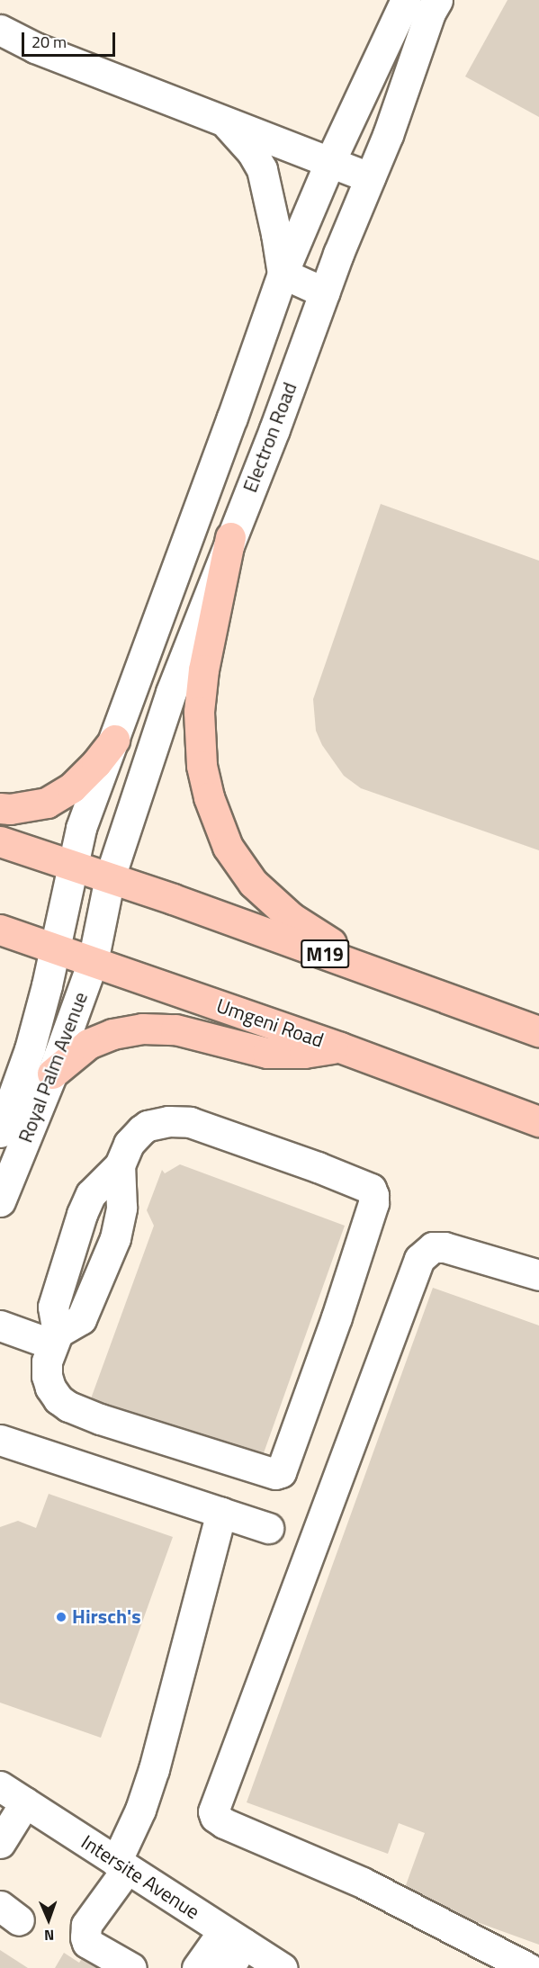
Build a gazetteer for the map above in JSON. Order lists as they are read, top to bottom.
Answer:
{
  "streets": {
    "highway": ["M19", "Umgeni Road"],
    "street": ["Electron Road", "Royal Palm Avenue", "Intersite Avenue"]
  },
  "crossings": [
    ["Electron Road", "M19"],
    ["Electron Road", "Royal Palm Avenue"],
    ["M19", "Royal Palm Avenue"],
    ["Umgeni Road", "Royal Palm Avenue"]
  ],
  "places": ["Hirsch's"],
  "scale_bar": "20 m",
  "north": "bottom"
}
